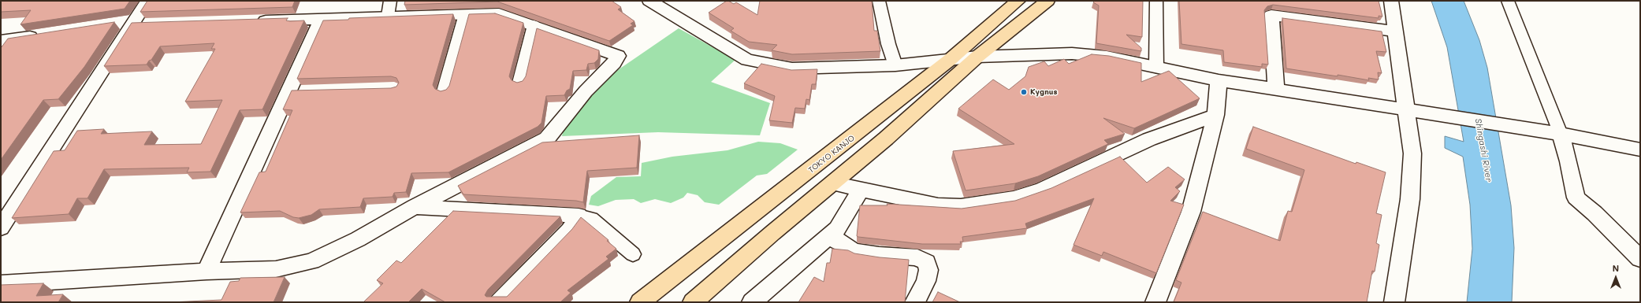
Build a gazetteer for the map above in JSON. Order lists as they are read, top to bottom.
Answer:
{
  "streets": {
    "highway": ["TOKYO KANJO"]
  },
  "water": ["Shingashi River"],
  "places": ["Kygnus"],
  "north": "top"
}
